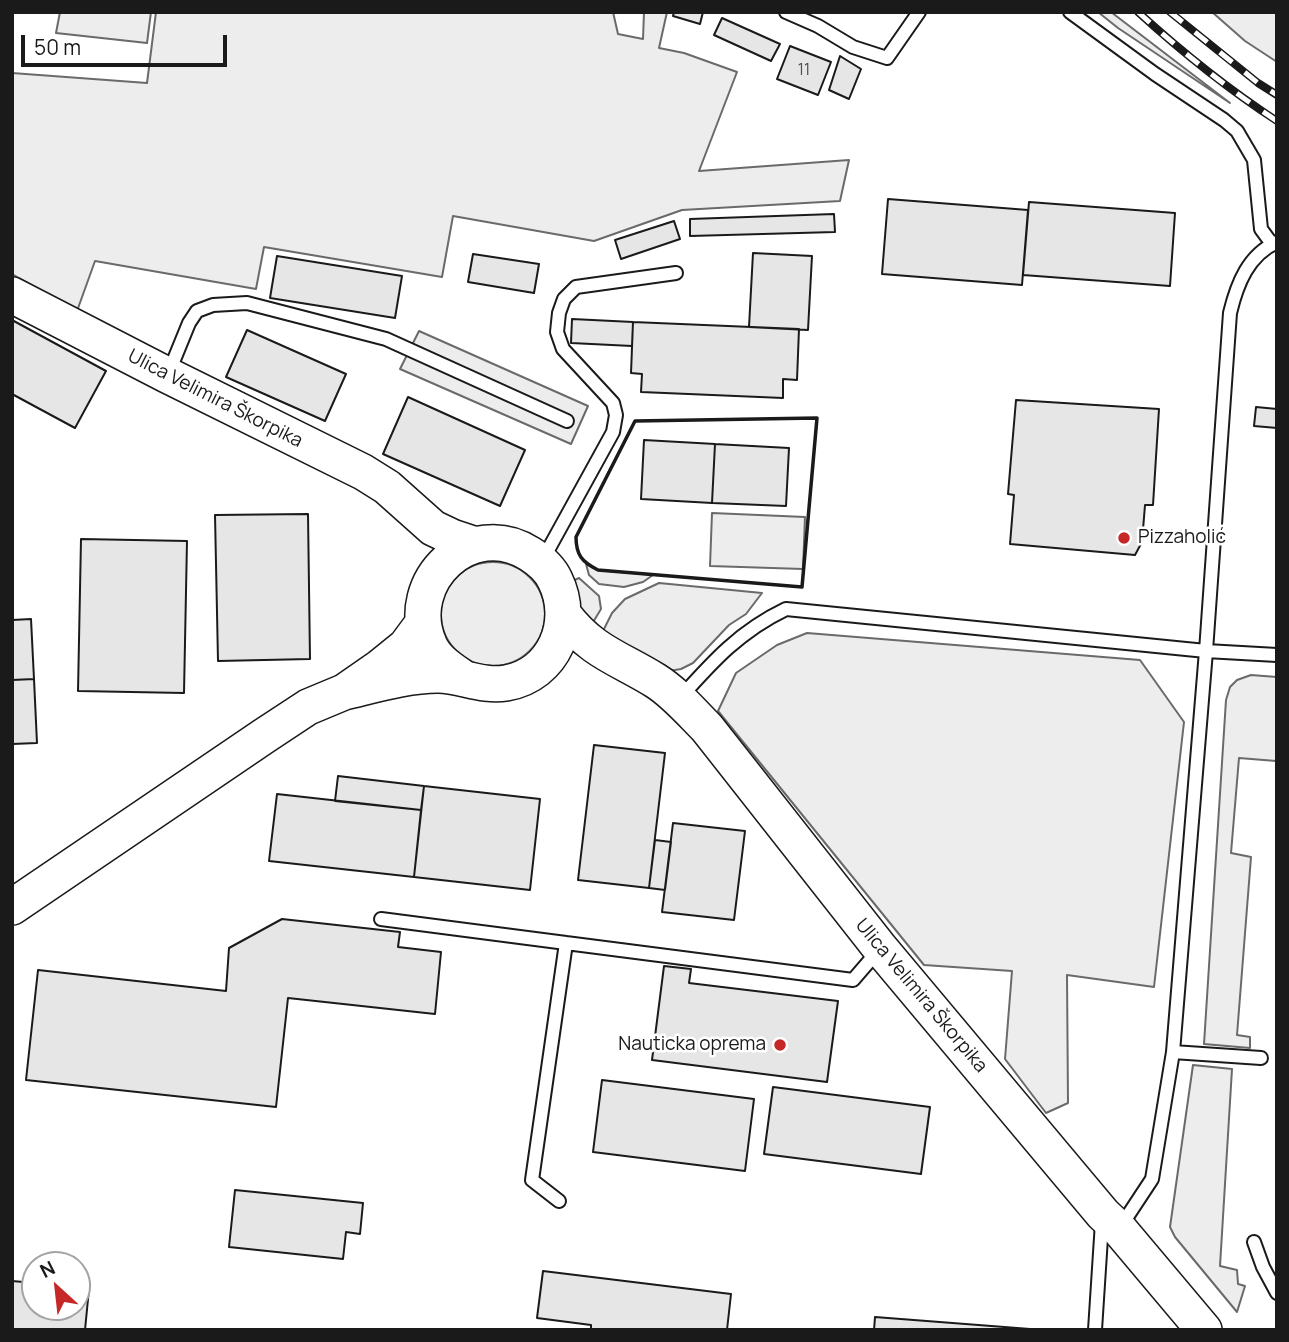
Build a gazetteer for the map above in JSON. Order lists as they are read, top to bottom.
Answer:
{
  "streets": {
    "street": ["Ulica Velimira Škorpika"]
  },
  "places": ["Pizzaholić", "Nauticka oprema"],
  "house_numbers": ["11"],
  "scale_bar": "50 m",
  "north": "top left"
}
